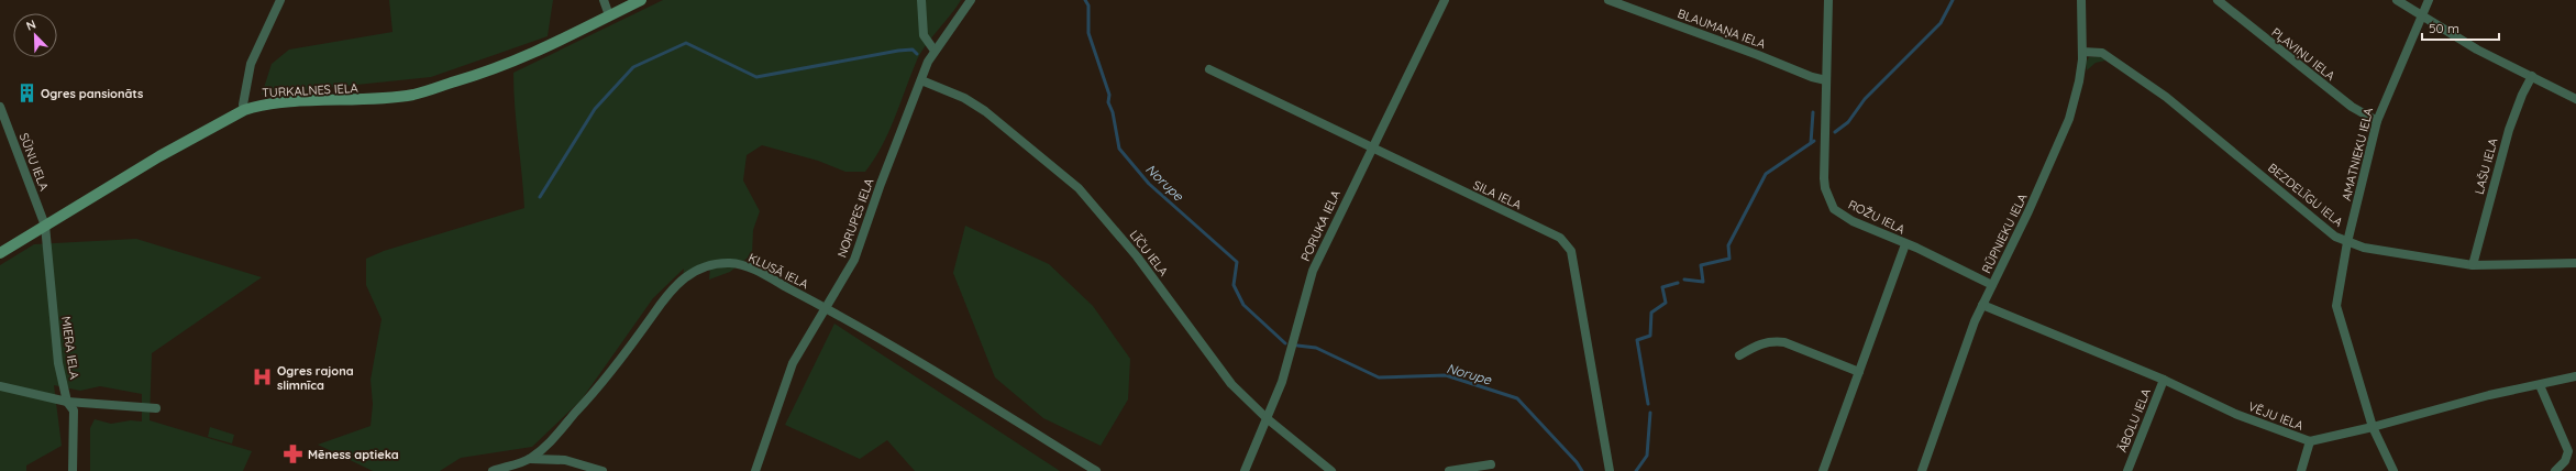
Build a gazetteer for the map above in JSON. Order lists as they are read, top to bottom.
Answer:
{
  "streets": {
    "main road": ["TURKALNES IELA"],
    "street": [
      "BLAUMAŅA IELA",
      "PĻAVIŅU IELA",
      "AMATNIEKU IELA",
      "SŪNU IELA",
      "LAŠU IELA",
      "SILA IELA",
      "BEZDELĪGU IELA",
      "ROŽU IELA",
      "NORUPES IELA",
      "PORUKA IELA",
      "RŪPNIEKU IELA",
      "LĪČU IELA",
      "KLUSĀ IELA",
      "MIERA IELA",
      "VĒJU IELA",
      "ĀBOLU IELA"
    ]
  },
  "crossings": [
    ["BLAUMAŅA IELA", "ROŽU IELA"],
    ["PĻAVIŅU IELA", "AMATNIEKU IELA"],
    ["TURKALNES IELA", "SŪNU IELA"],
    ["TURKALNES IELA", "MIERA IELA"],
    ["AMATNIEKU IELA", "BEZDELĪGU IELA"],
    ["AMATNIEKU IELA", "VĒJU IELA"],
    ["SŪNU IELA", "MIERA IELA"],
    ["LAŠU IELA", "BEZDELĪGU IELA"],
    ["SILA IELA", "PORUKA IELA"],
    ["BEZDELĪGU IELA", "RŪPNIEKU IELA"],
    ["NORUPES IELA", "LĪČU IELA"],
    ["NORUPES IELA", "KLUSĀ IELA"],
    ["PORUKA IELA", "LĪČU IELA"],
    ["RŪPNIEKU IELA", "VĒJU IELA"],
    ["VĒJU IELA", "ĀBOLU IELA"]
  ],
  "water": ["Norupe"],
  "places": {
    "building": ["Ogres pansionāts"],
    "hospital": ["Ogres rajona slimnīca"],
    "pharmacy": ["Mēness aptieka"]
  },
  "scale_bar": "50 m",
  "north": "top left"
}
